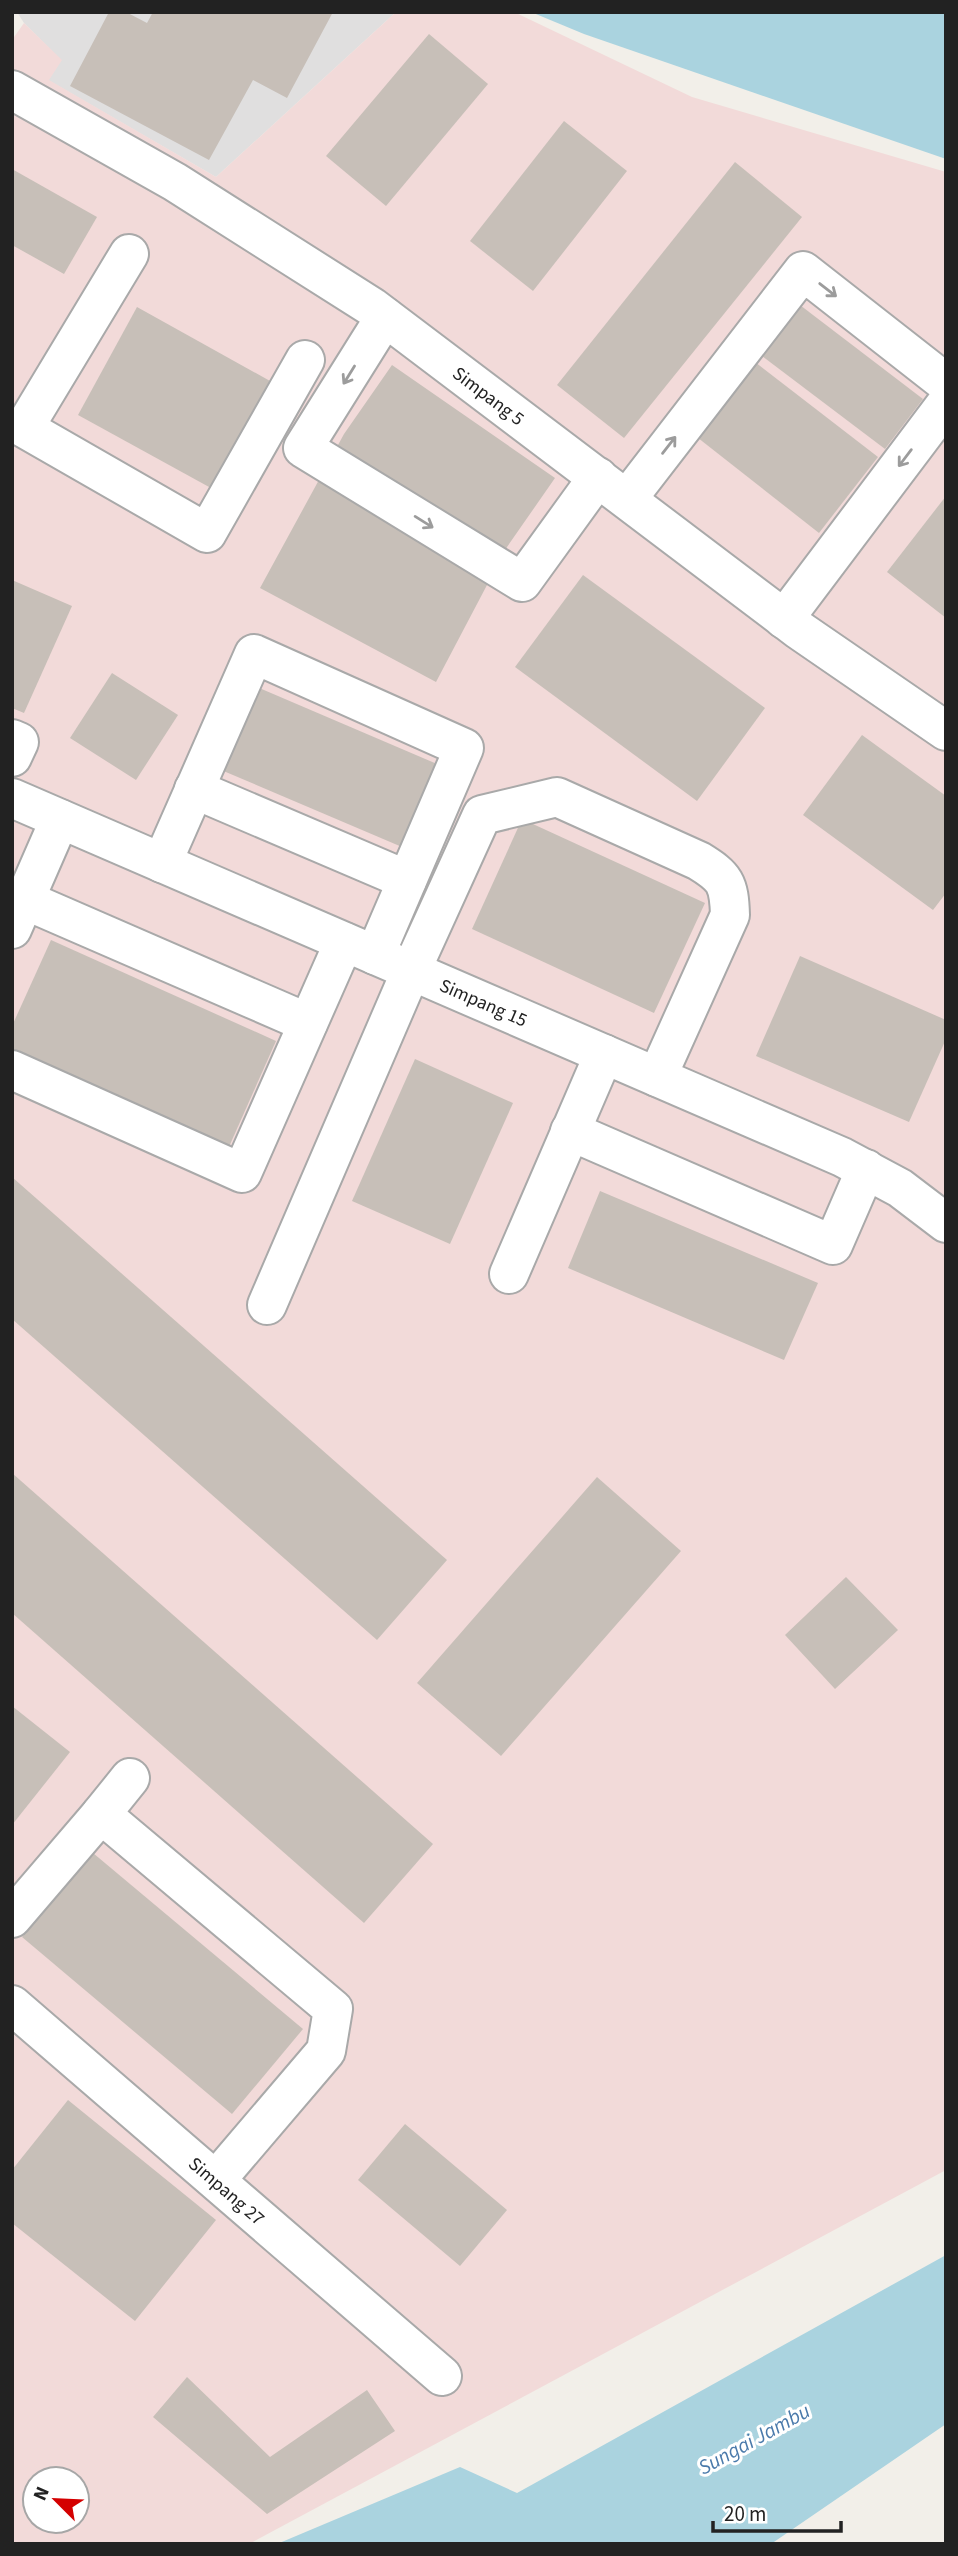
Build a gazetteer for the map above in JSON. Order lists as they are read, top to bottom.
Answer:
{
  "streets": {
    "street": ["Simpang 5", "Simpang 15", "Simpang 27"]
  },
  "water": ["Sungai Jambu"],
  "scale_bar": "20 m",
  "north": "top left"
}
